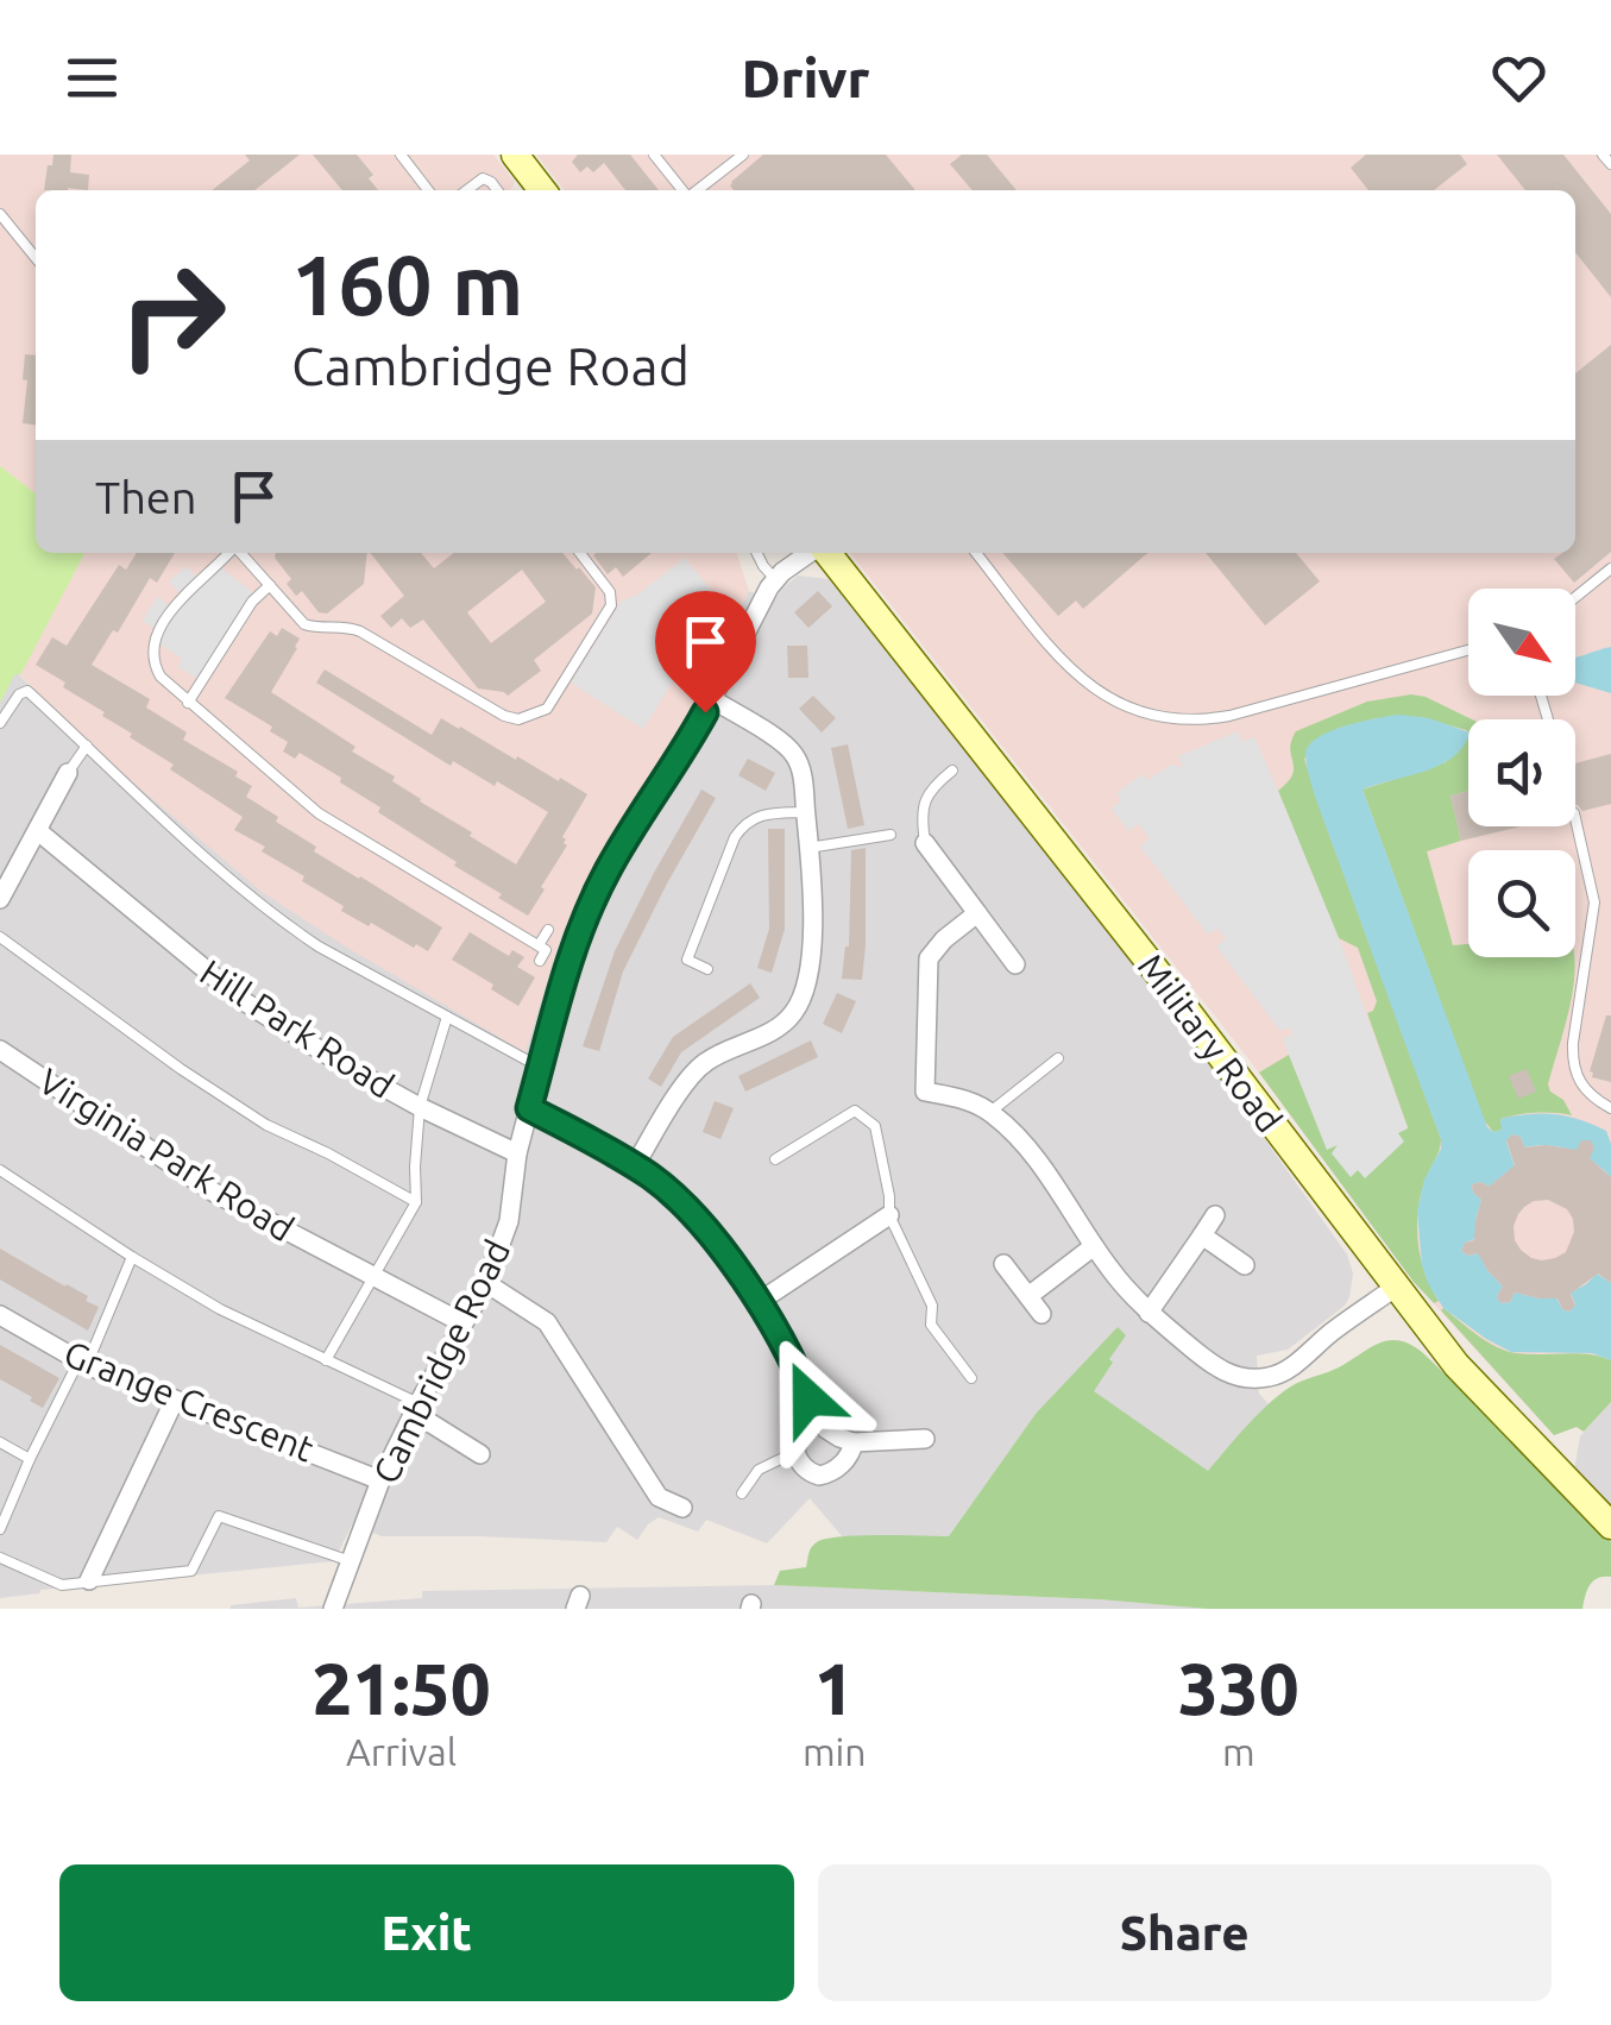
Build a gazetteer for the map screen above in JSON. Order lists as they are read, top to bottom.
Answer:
{
  "streets": {
    "street": [
      "Hill Park Road",
      "Military Road",
      "Virginia Park Road",
      "Cambridge Road",
      "Grange Crescent"
    ]
  },
  "crossings": [
    ["Hill Park Road", "Cambridge Road"],
    ["Virginia Park Road", "Cambridge Road"],
    ["Cambridge Road", "Grange Crescent"]
  ],
  "north": "bottom right",
  "page": {
    "header": "Drivr",
    "turn": ["160 m", "Cambridge Road"],
    "then": "Then",
    "eta": [
      "21:50",
      "Arrival",
      "1",
      "min",
      "330",
      "m"
    ],
    "buttons": ["Exit", "Share"]
  }
}
